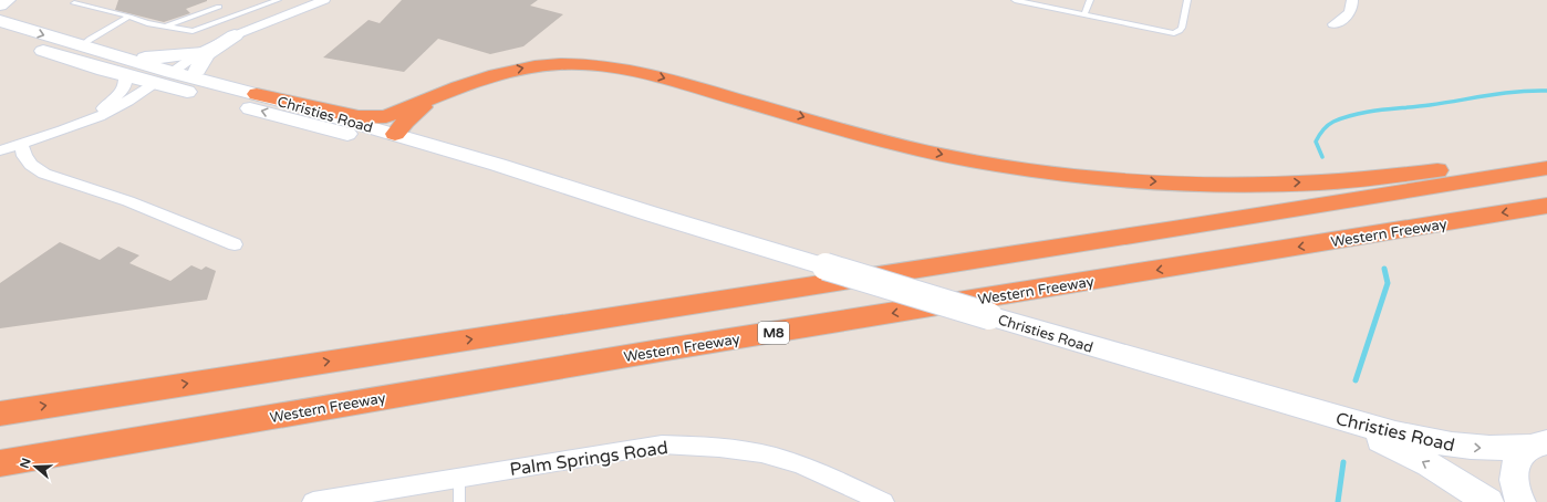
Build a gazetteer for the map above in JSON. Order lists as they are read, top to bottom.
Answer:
{
  "streets": {
    "highway": ["Western Freeway", "M8"],
    "main road": ["Christies Road"],
    "street": ["Palm Springs Road"]
  },
  "north": "left"
}
